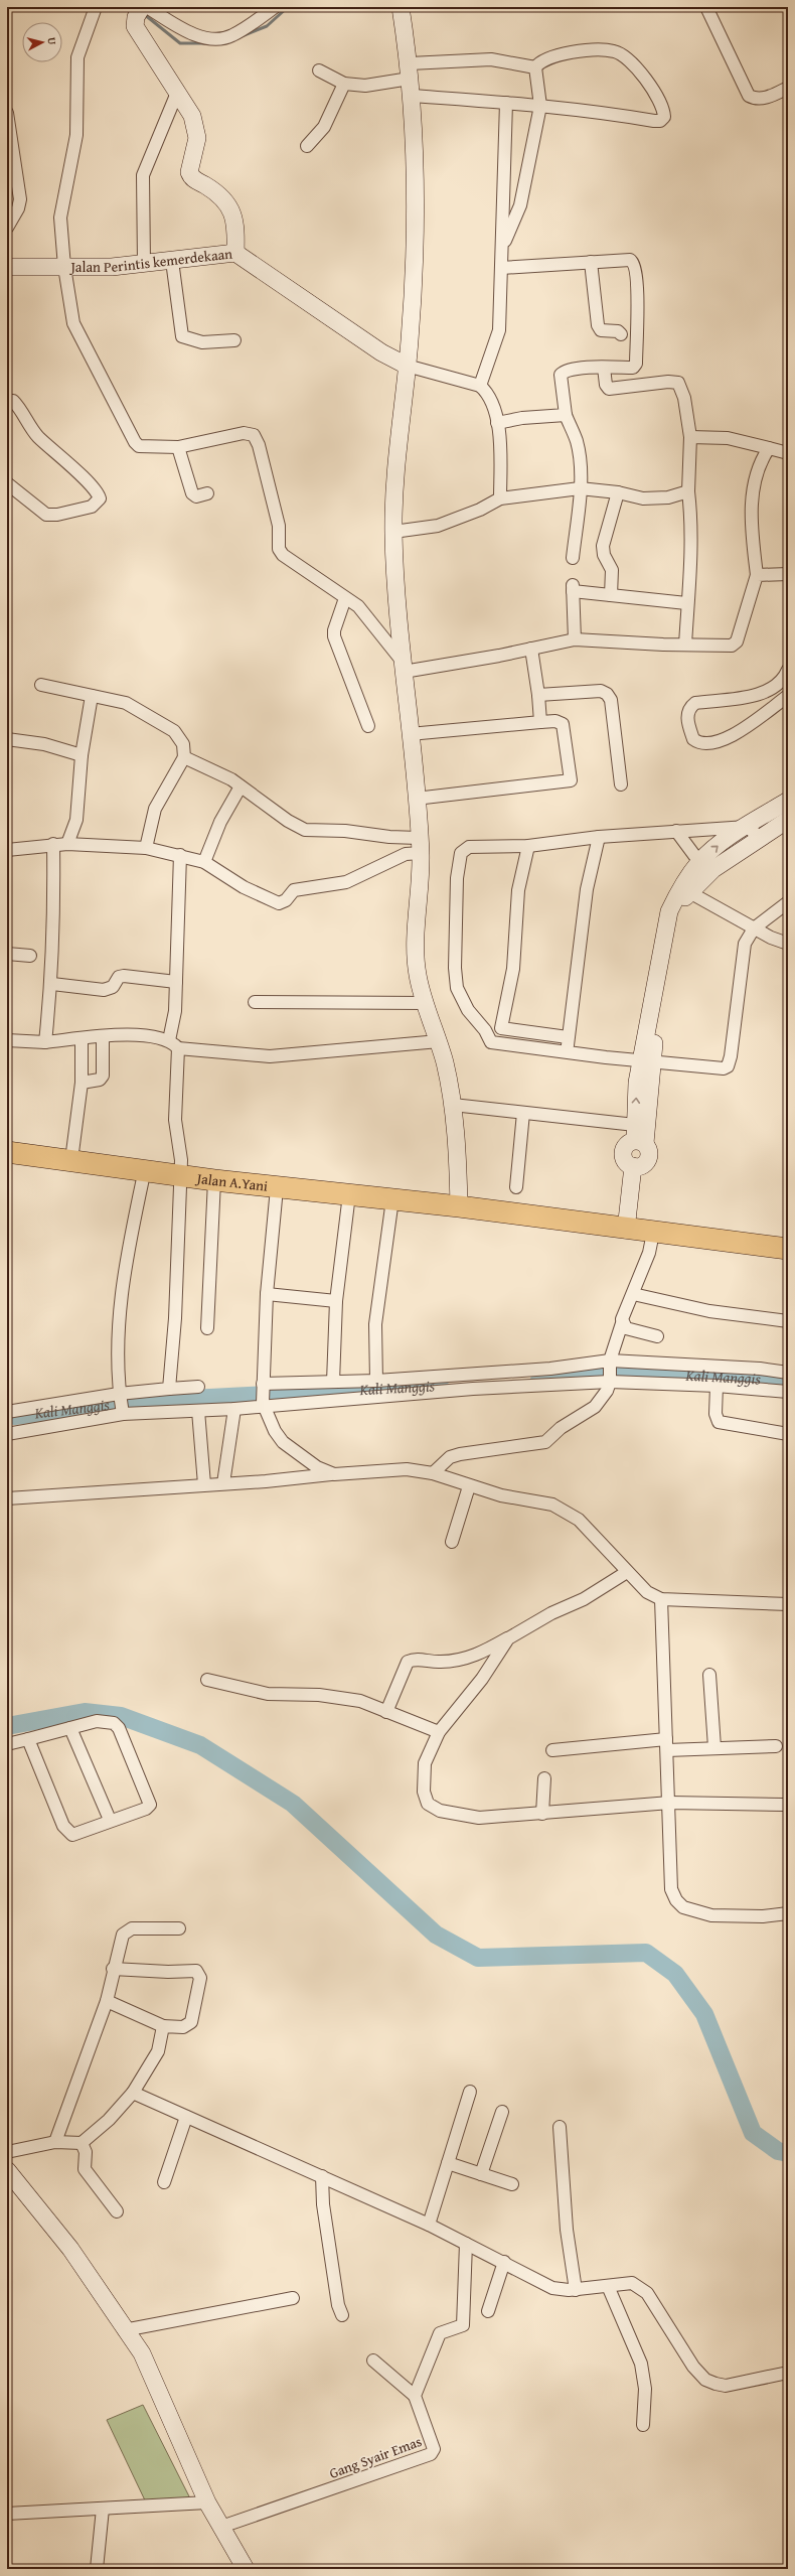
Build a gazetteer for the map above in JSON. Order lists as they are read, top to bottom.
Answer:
{
  "streets": {
    "highway": ["Jalan A.Yani"],
    "street": ["Jalan Perintis kemerdekaan", "Gang Syair Emas"]
  },
  "water": ["Kali Manggis"],
  "north": "right"
}
